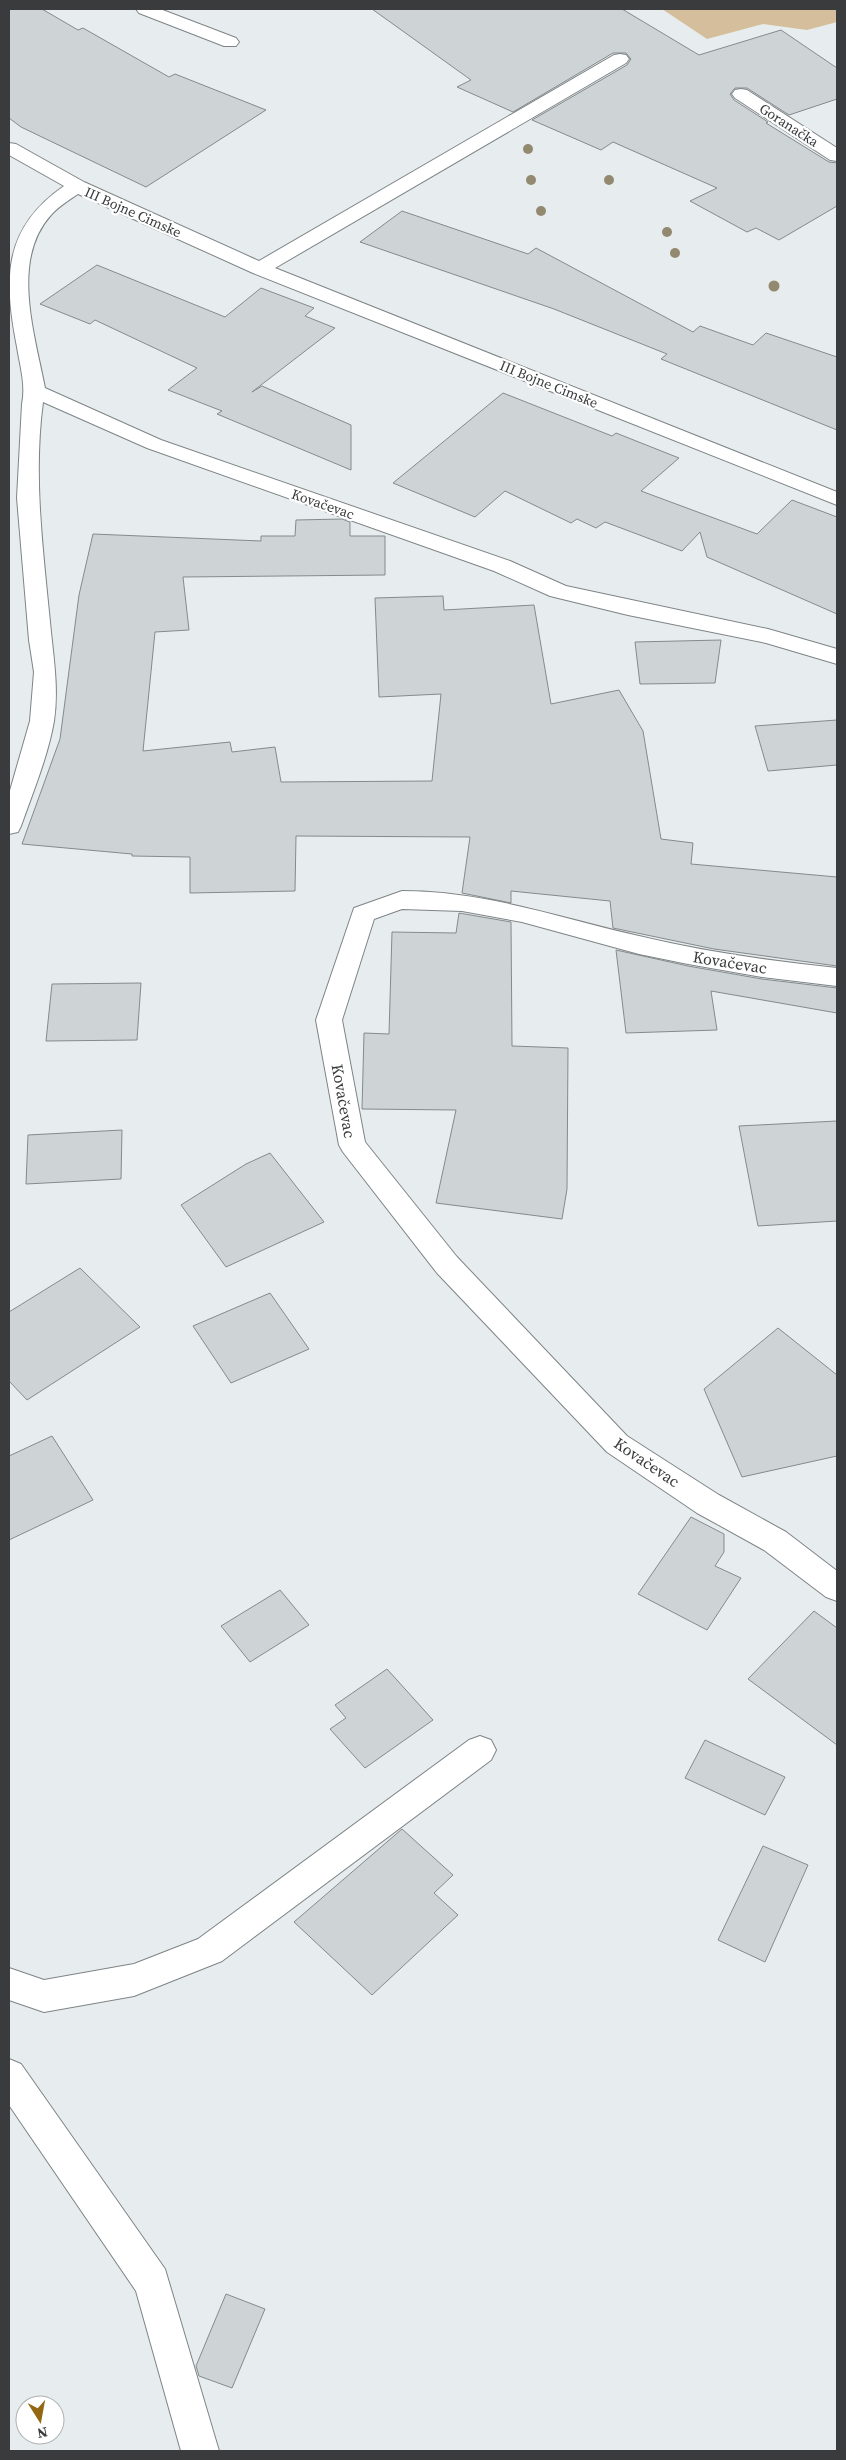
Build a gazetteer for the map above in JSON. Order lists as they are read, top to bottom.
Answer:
{
  "streets": {
    "street": ["Goranačka", "III Bojne Cimske", "Kovačevac"]
  },
  "north": "bottom"
}
